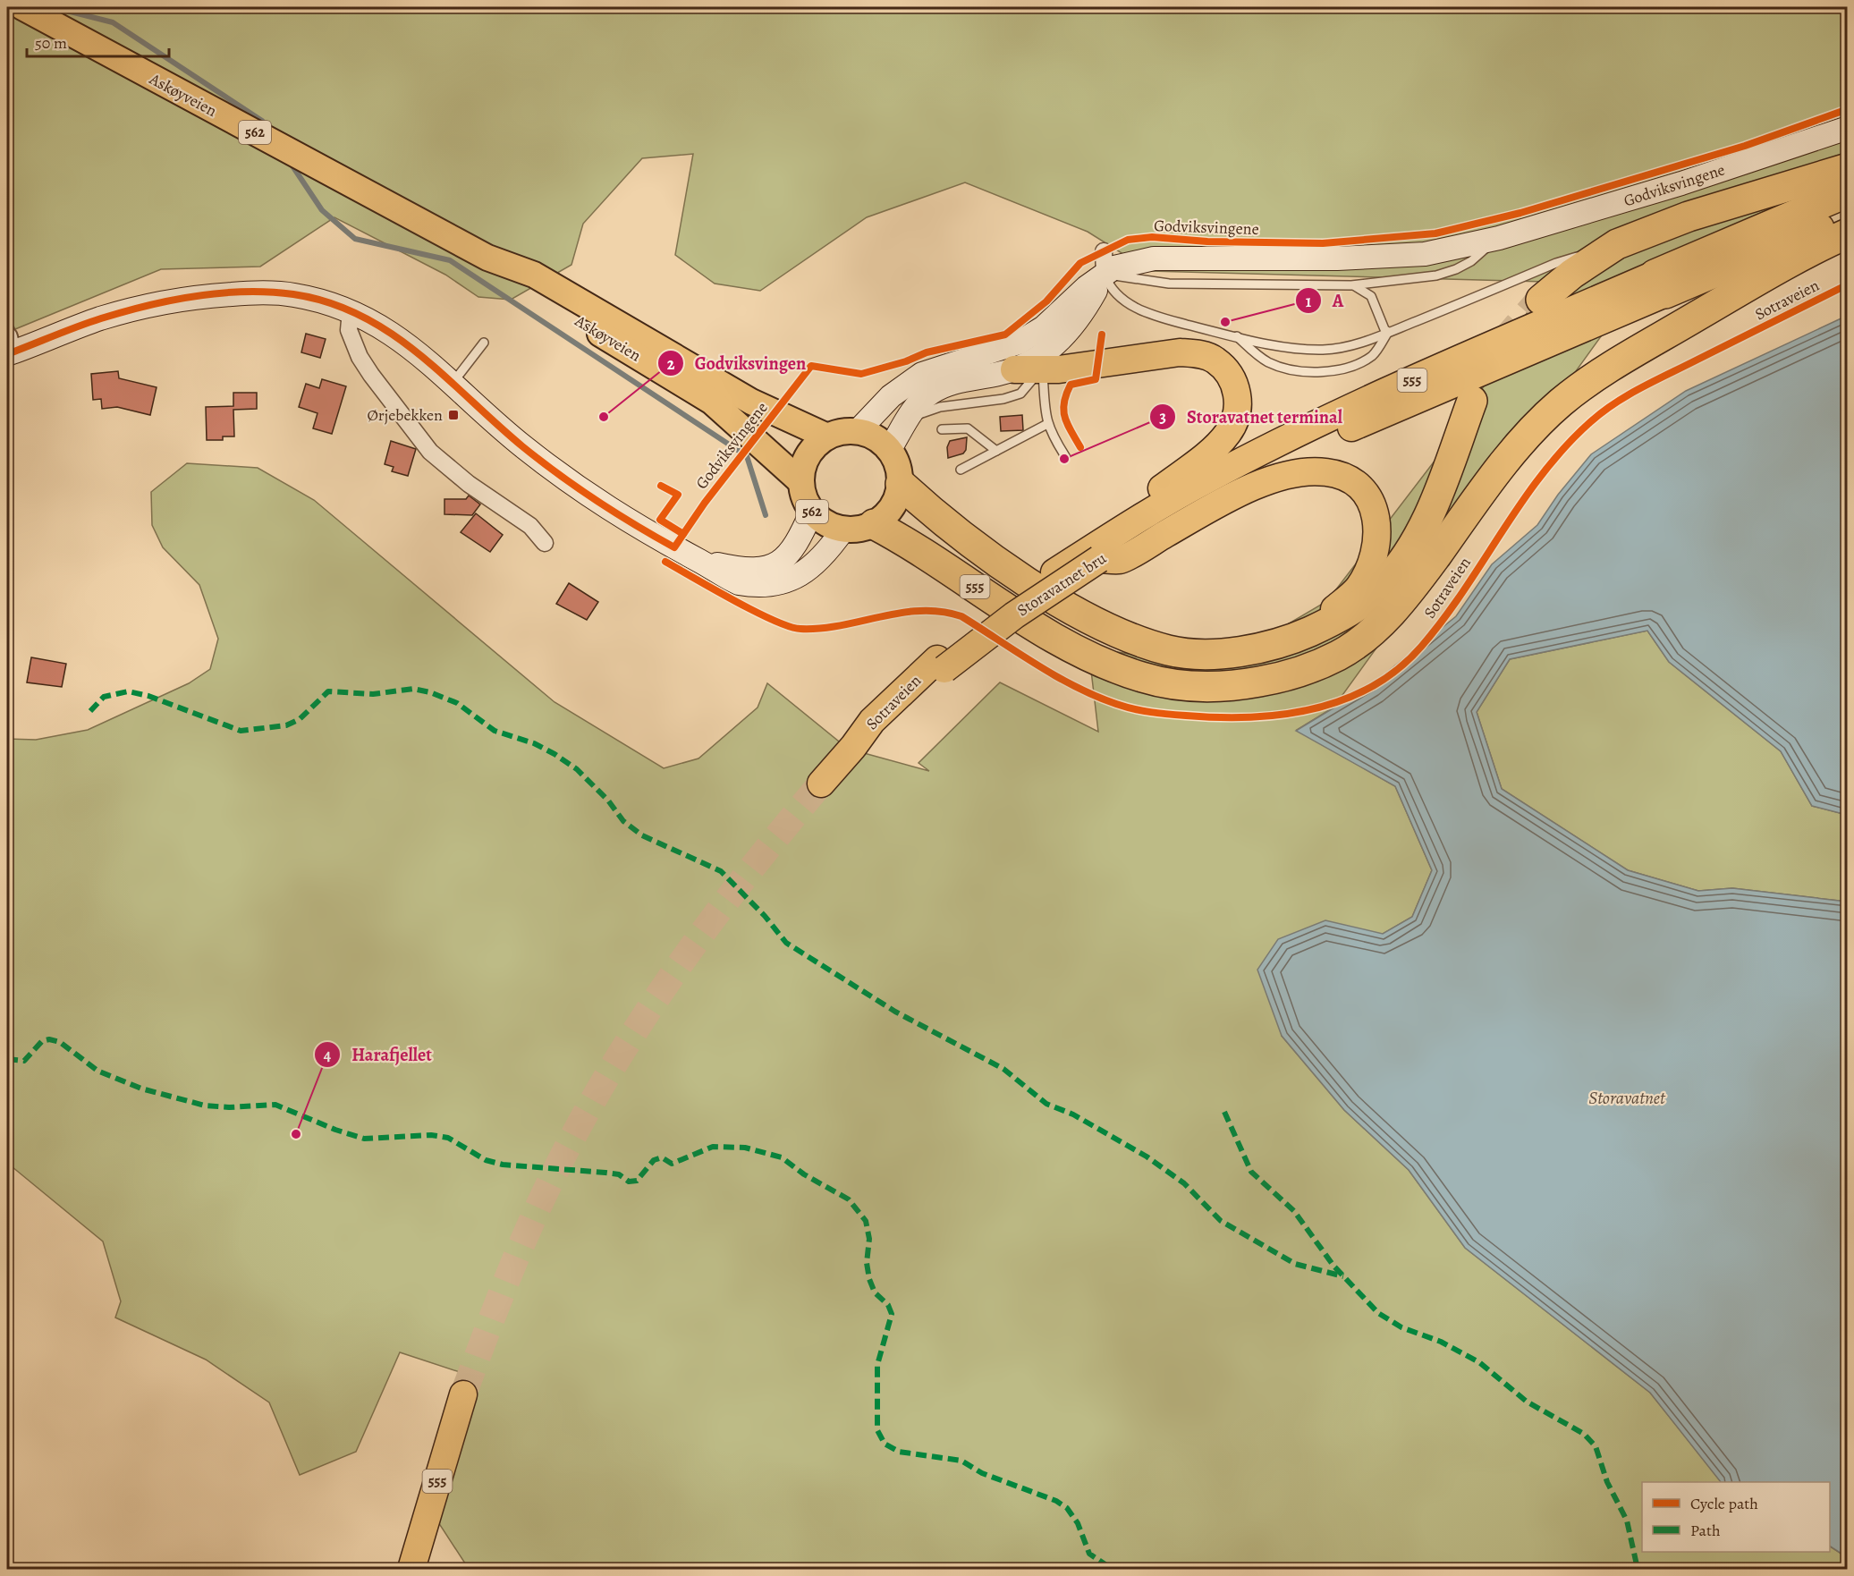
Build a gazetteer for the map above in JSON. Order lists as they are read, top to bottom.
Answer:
{
  "streets": {
    "highway": ["Sotraveien", "555", "Storavatnet bru"],
    "main road": ["Askøyveien", "562", "Godviksvingene"]
  },
  "crossings": [
    ["Askøyveien", "562"],
    ["Askøyveien", "555"],
    ["562", "555"],
    ["Sotraveien", "Storavatnet bru"],
    ["555", "Storavatnet bru"]
  ],
  "water": ["Storavatnet"],
  "places": {
    "other": [
      "A",
      "Godviksvingen",
      "Storavatnet terminal",
      "Harafjellet"
    ],
    "transit": ["Ørjebekken"]
  },
  "legend": ["Cycle path", "Path"],
  "scale_bar": "50 m"
}
